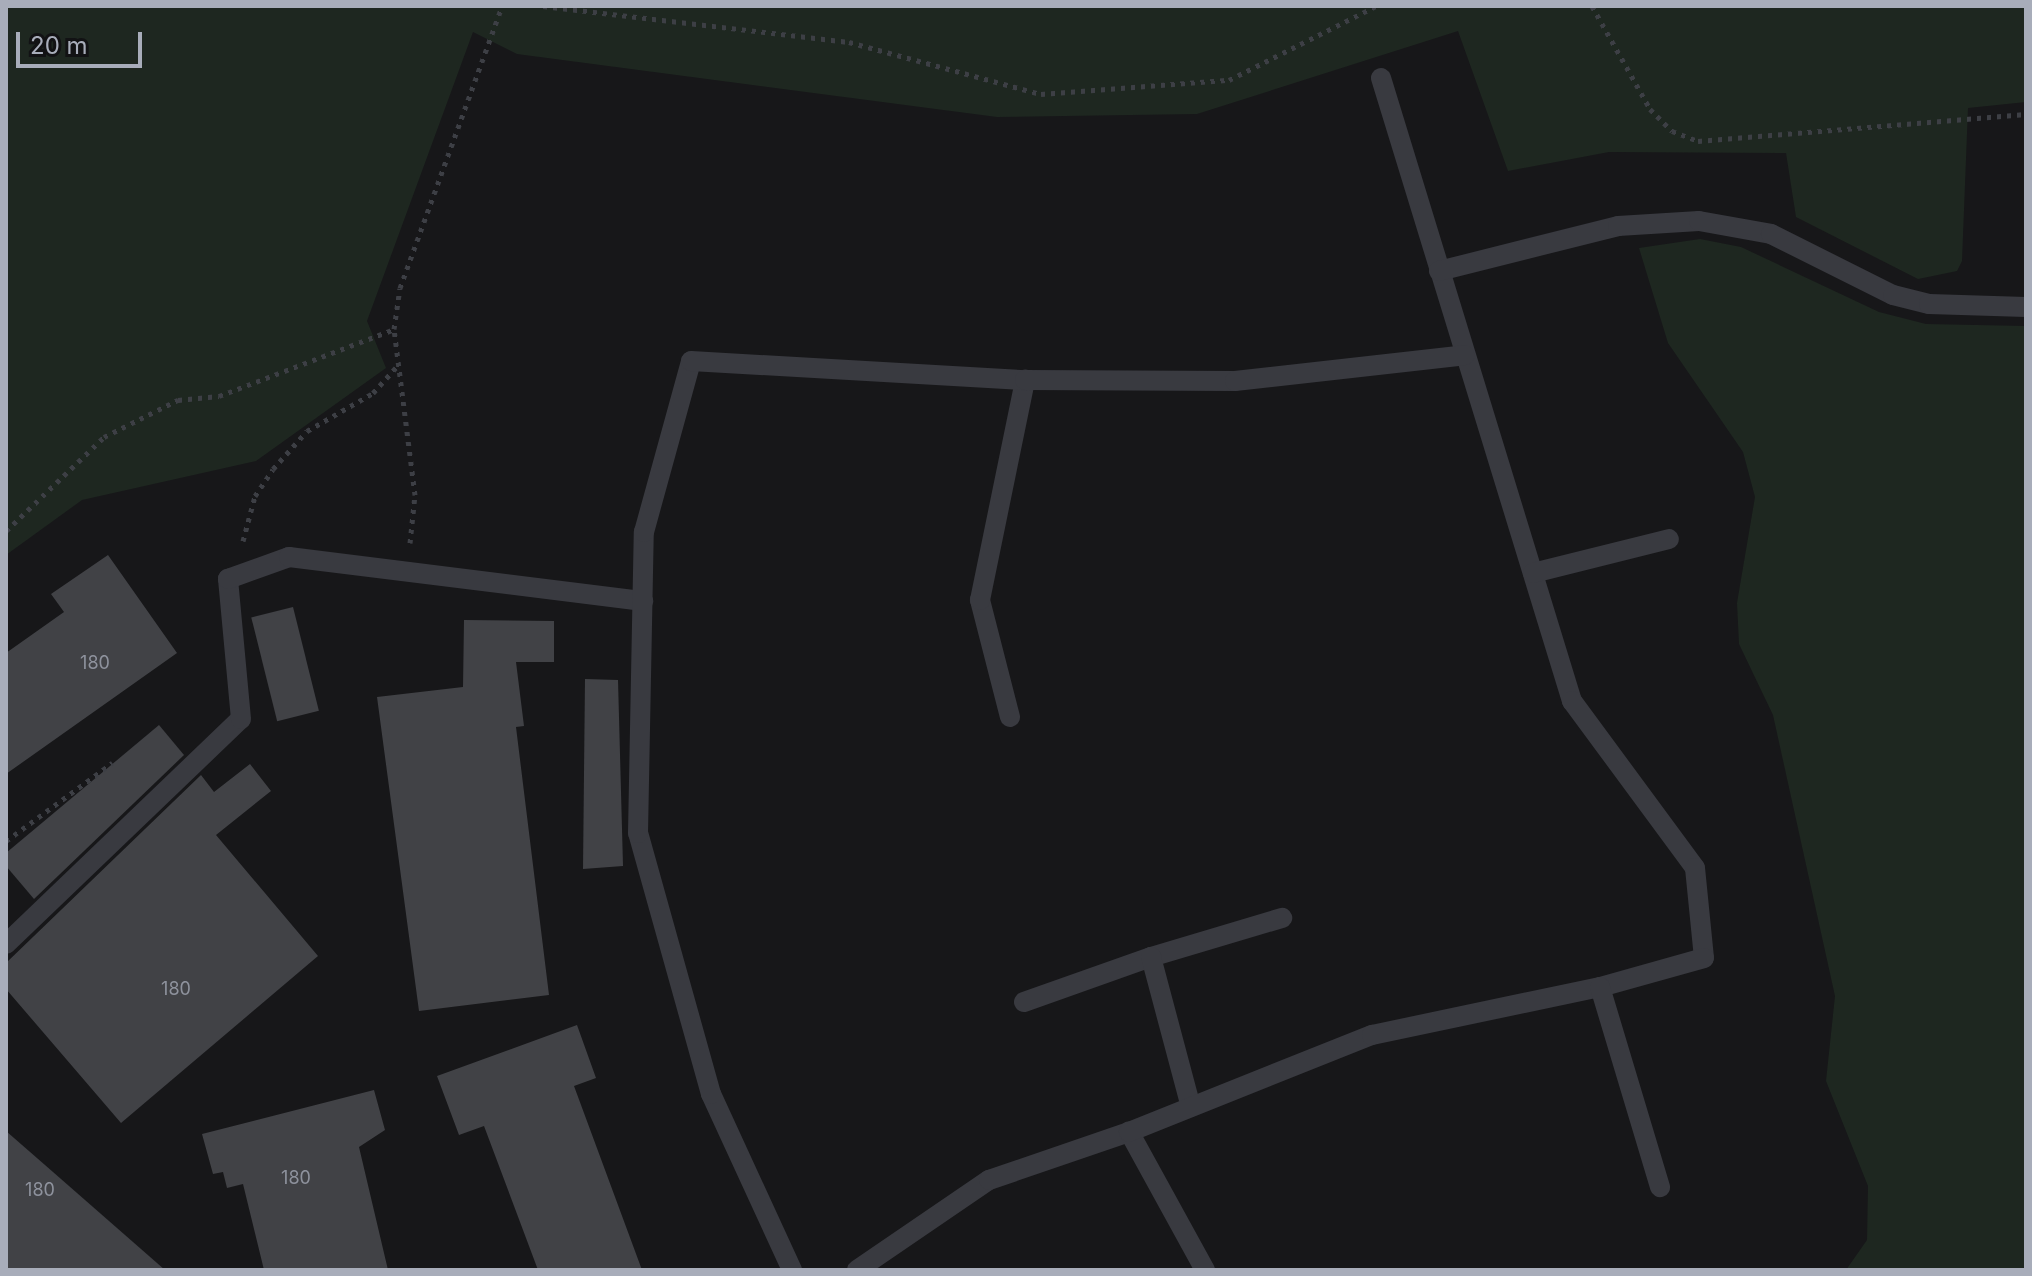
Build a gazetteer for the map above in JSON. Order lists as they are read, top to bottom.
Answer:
{
  "house_numbers": [
    "180",
    "180",
    "180",
    "180"
  ],
  "scale_bar": "20 m"
}
